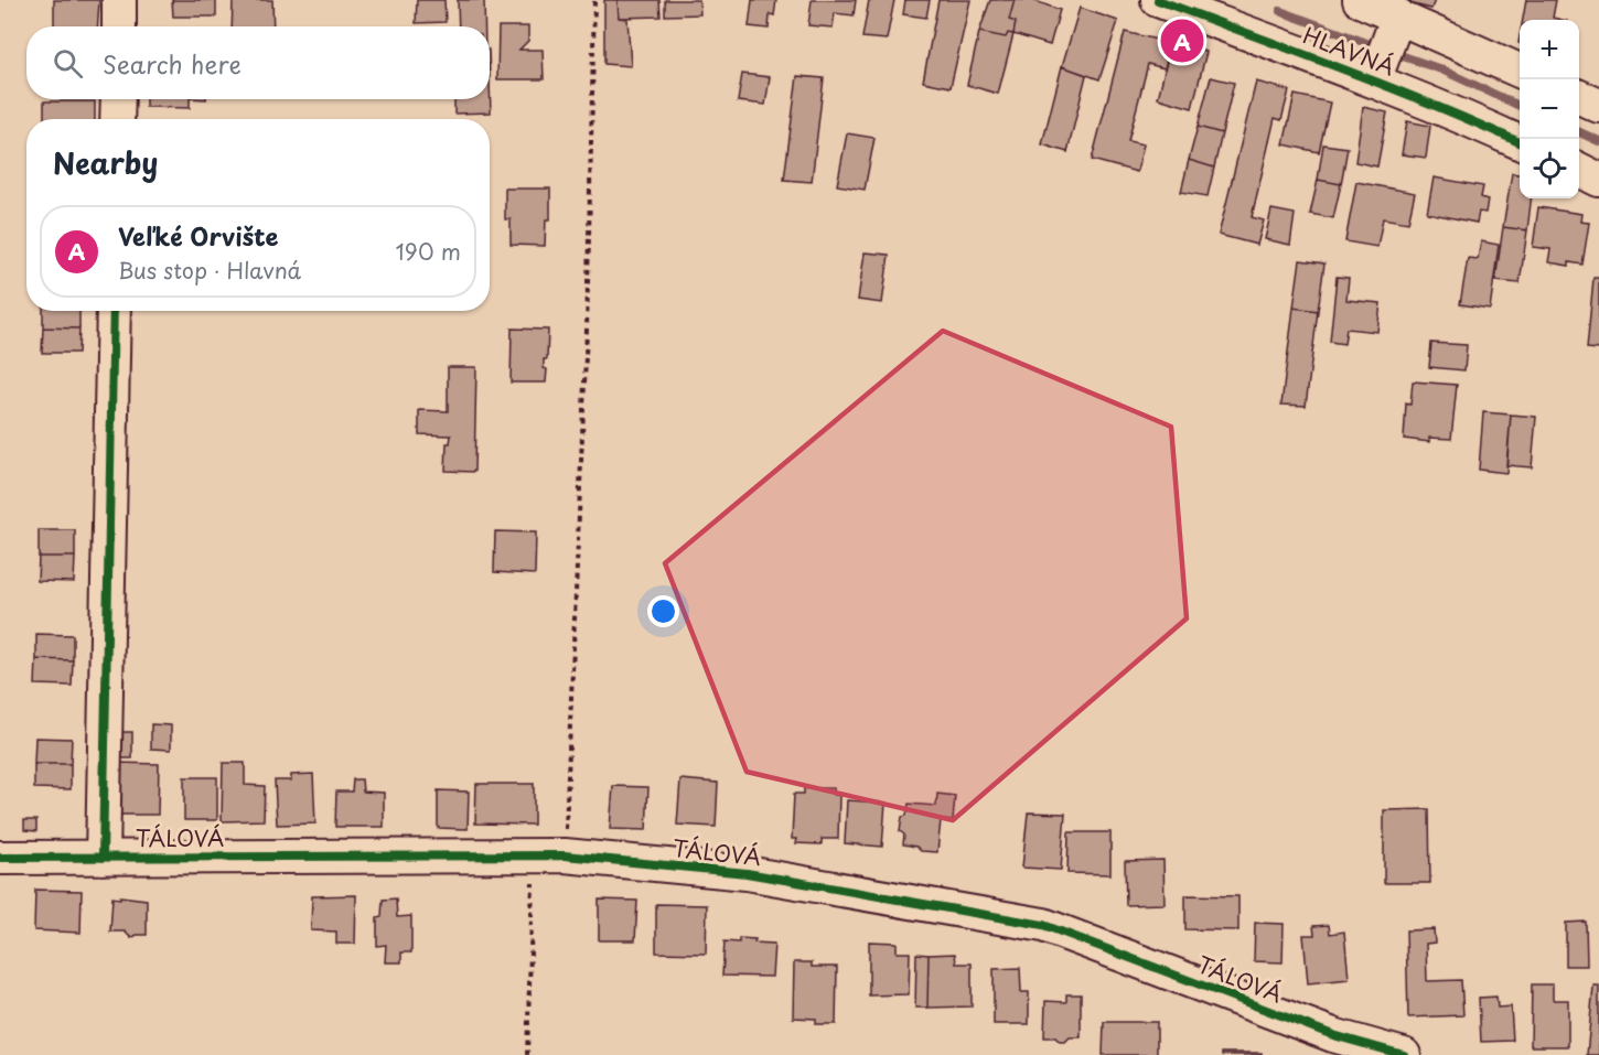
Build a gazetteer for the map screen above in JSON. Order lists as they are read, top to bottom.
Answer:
{
  "streets": {
    "street": ["HLAVNÁ", "TÁLOVÁ"]
  },
  "page": {
    "pins": "A",
    "map_buttons": ["+", "−"],
    "search": "Search here",
    "heading": "Nearby",
    "list": [
      {
        "mark": "A",
        "name": "Veľké Orvište",
        "note": "Bus stop · Hlavná",
        "value": "190 m"
      }
    ]
  }
}
